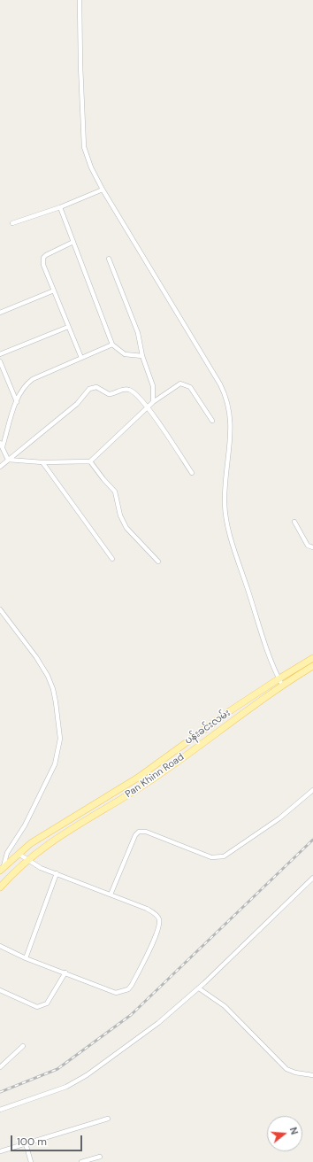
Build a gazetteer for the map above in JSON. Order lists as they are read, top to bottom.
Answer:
{
  "streets": {
    "main road": ["ပန်းခင်းလမ်း", "Pan Khinn Road"]
  },
  "scale_bar": "100 m",
  "north": "right"
}
